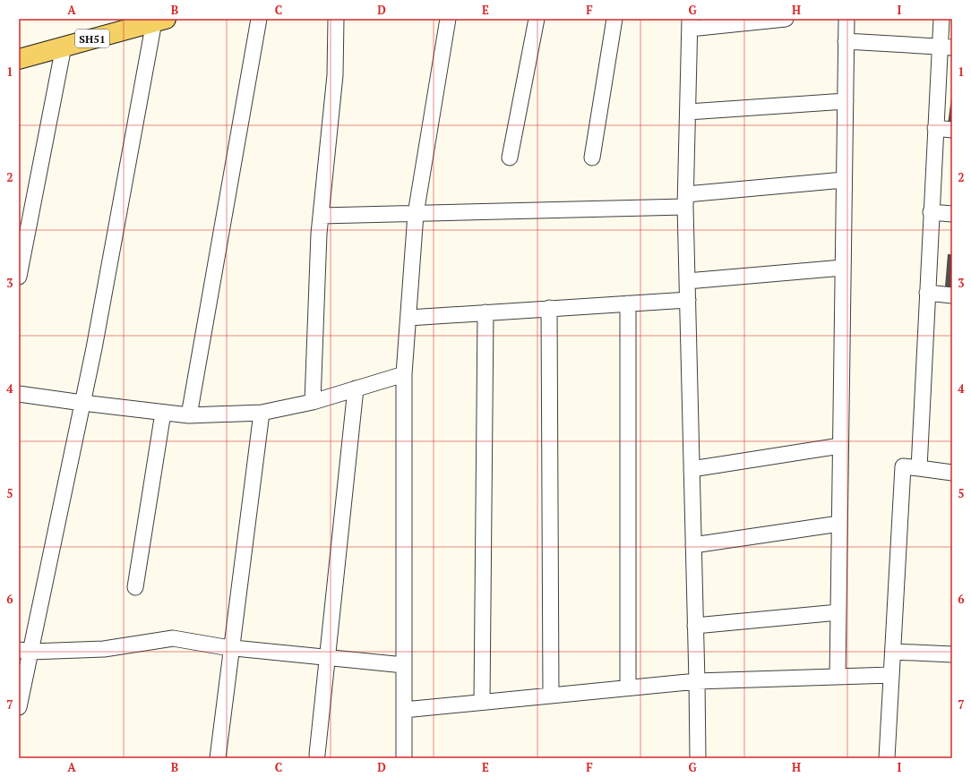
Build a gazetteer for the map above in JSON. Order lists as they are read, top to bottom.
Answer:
{
  "streets": {
    "main road": ["SH51"]
  },
  "grid": {
    "columns": [
      "A",
      "B",
      "C",
      "D",
      "E",
      "F",
      "G",
      "H",
      "I"
    ],
    "rows": [
      "1",
      "2",
      "3",
      "4",
      "5",
      "6",
      "7"
    ]
  }
}
